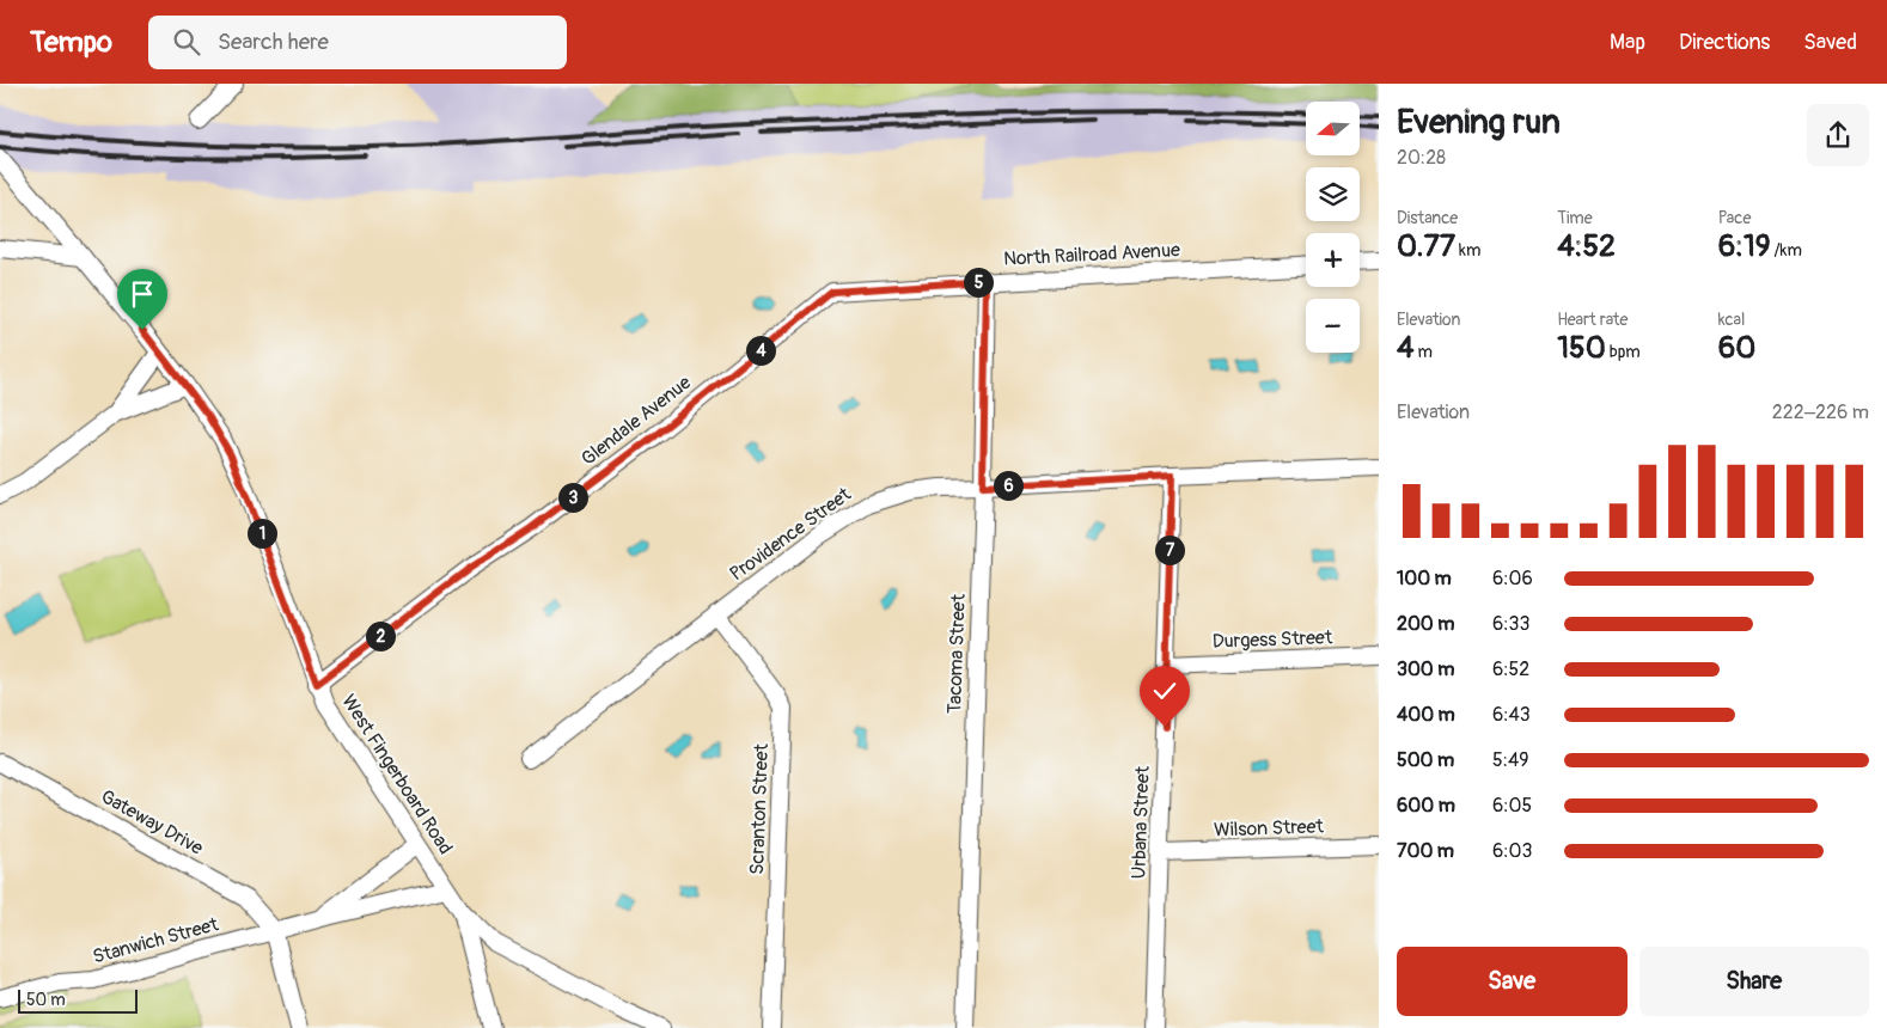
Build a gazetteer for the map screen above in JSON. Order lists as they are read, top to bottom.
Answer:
{
  "streets": {
    "street": [
      "North Railroad Avenue",
      "Glendale Avenue",
      "Providence Street",
      "Durgess Street",
      "Tacoma Street",
      "West Fingerboard Road",
      "Scranton Street",
      "Gateway Drive",
      "Urbana Street",
      "Wilson Street",
      "Stanwich Street"
    ]
  },
  "crossings": [
    ["North Railroad Avenue", "Glendale Avenue"],
    ["North Railroad Avenue", "Tacoma Street"],
    ["Glendale Avenue", "West Fingerboard Road"],
    ["Providence Street", "Tacoma Street"],
    ["Providence Street", "Scranton Street"],
    ["Providence Street", "Urbana Street"],
    ["Durgess Street", "Urbana Street"],
    ["West Fingerboard Road", "Stanwich Street"],
    ["Gateway Drive", "Stanwich Street"],
    ["Urbana Street", "Wilson Street"]
  ],
  "scale_bar": "50 m",
  "north": "left",
  "page": {
    "header": "Tempo",
    "search": "Search here",
    "nav": ["Map", "Directions", "Saved"],
    "heading": ["Evening run", "20:28"],
    "map_buttons": ["+", "−"],
    "stats": [
      ["Distance", "0.77 km"],
      ["Time", "4:52"],
      ["Pace", "6:19 /km"],
      ["Elevation", "4 m"],
      ["Heart rate", "150 bpm"],
      ["kcal", "60"]
    ],
    "pins": [
      "5",
      "4",
      "6",
      "3",
      "1",
      "7",
      "2"
    ],
    "chart": ["Elevation", "222–226 m"],
    "list": [
      {
        "name": "100 m",
        "note": "6:06"
      },
      {
        "name": "200 m",
        "note": "6:33"
      },
      {
        "name": "300 m",
        "note": "6:52"
      },
      {
        "name": "400 m",
        "note": "6:43"
      },
      {
        "name": "500 m",
        "note": "5:49"
      },
      {
        "name": "600 m",
        "note": "6:05"
      },
      {
        "name": "700 m",
        "note": "6:03"
      }
    ],
    "buttons": ["Save", "Share"],
    "scale": "50 m"
  }
}
